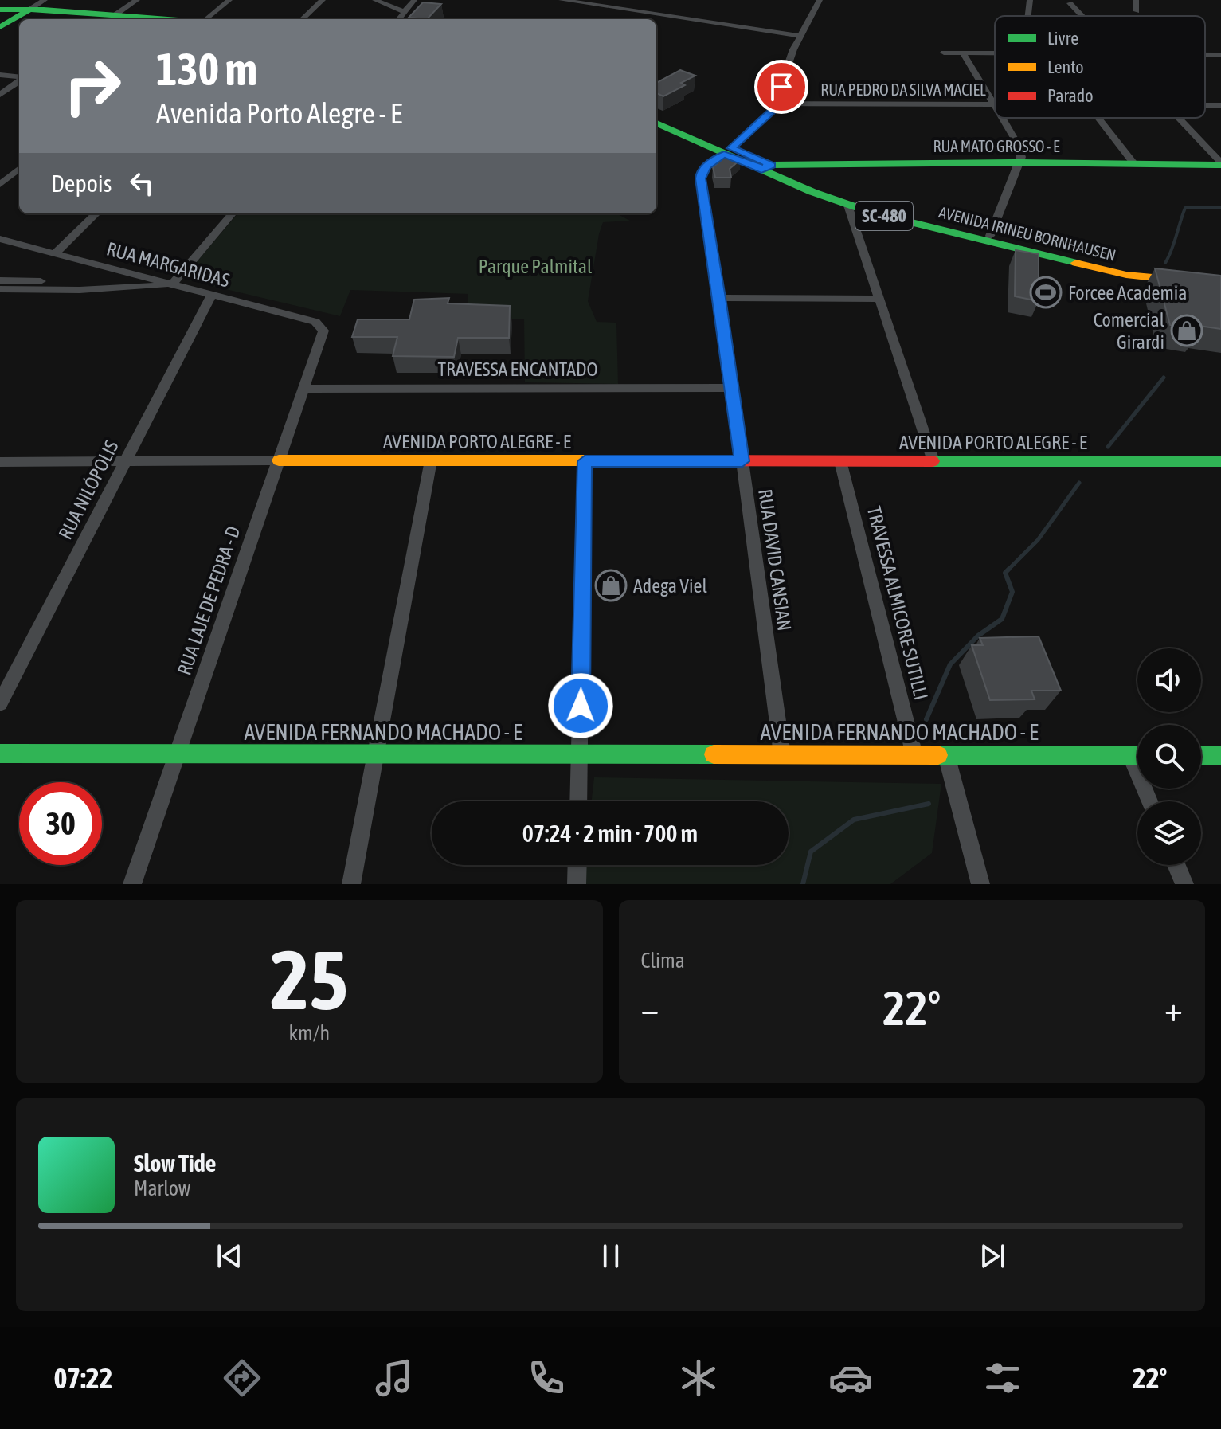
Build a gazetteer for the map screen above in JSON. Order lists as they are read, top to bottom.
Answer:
{
  "streets": {
    "street": [
      "RUA PEDRO DA SILVA MACIEL",
      "RUA MATO GROSSO - E",
      "SC-480",
      "AVENIDA IRINEU BORNHAUSEN",
      "RUA MARGARIDAS",
      "TRAVESSA ENCANTADO",
      "AVENIDA PORTO ALEGRE - E",
      "RUA NILÓPOLIS",
      "RUA DAVID CANSIAN",
      "RUA LAJE DE PEDRA - D",
      "TRAVESSA ALMICORE SUTILLI",
      "AVENIDA FERNANDO MACHADO - E"
    ]
  },
  "crossings": [
    ["RUA MATO GROSSO - E", "AVENIDA IRINEU BORNHAUSEN"],
    ["AVENIDA IRINEU BORNHAUSEN", "RUA DAVID CANSIAN"],
    ["RUA MARGARIDAS", "RUA NILÓPOLIS"],
    ["RUA MARGARIDAS", "RUA LAJE DE PEDRA - D"],
    ["TRAVESSA ENCANTADO", "RUA DAVID CANSIAN"],
    ["TRAVESSA ENCANTADO", "RUA LAJE DE PEDRA - D"],
    ["AVENIDA PORTO ALEGRE - E", "RUA NILÓPOLIS"],
    ["AVENIDA PORTO ALEGRE - E", "RUA DAVID CANSIAN"],
    ["AVENIDA PORTO ALEGRE - E", "RUA LAJE DE PEDRA - D"],
    ["AVENIDA PORTO ALEGRE - E", "TRAVESSA ALMICORE SUTILLI"],
    ["RUA DAVID CANSIAN", "AVENIDA FERNANDO MACHADO - E"],
    ["RUA LAJE DE PEDRA - D", "AVENIDA FERNANDO MACHADO - E"],
    ["TRAVESSA ALMICORE SUTILLI", "AVENIDA FERNANDO MACHADO - E"]
  ],
  "parks": ["Parque Palmital"],
  "places": {
    "sports": ["Forcee Academia"],
    "shop": ["Comercial Girardi", "Adega Viel"]
  },
  "legend": ["Livre", "Lento", "Parado"],
  "page": {
    "turn": ["130 m", "Avenida Porto Alegre - E"],
    "then": "Depois",
    "limit": "30",
    "trip": "07:24 · 2 min · 700 m",
    "tile": [
      ["25", "km/h"],
      "Clima"
    ],
    "heat": ["−", "22°", "+"],
    "song": ["Slow Tide", "Marlow"],
    "tabs": ["07:22", "22°"]
  }
}
